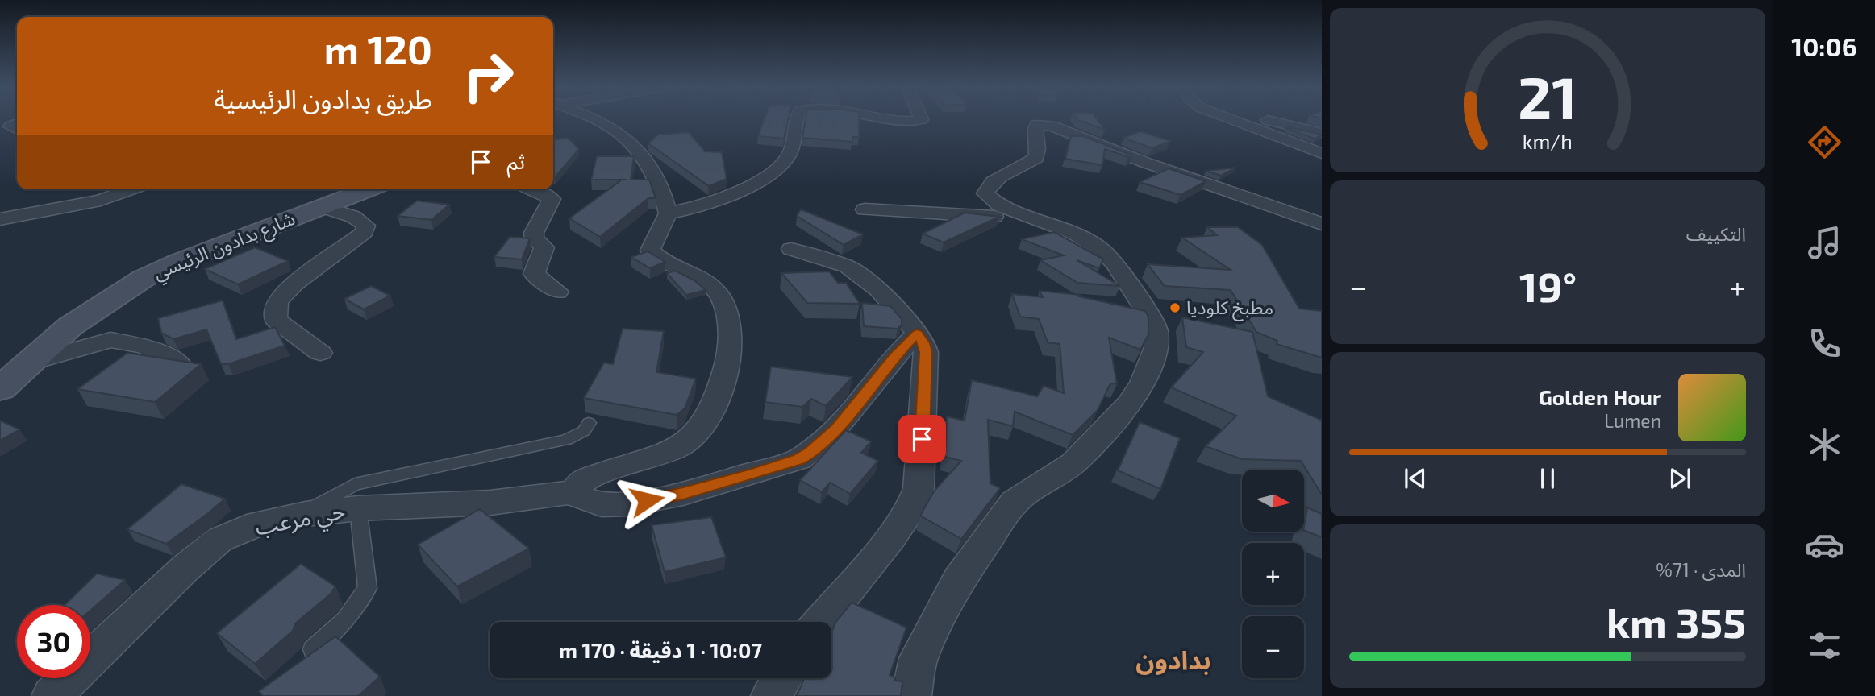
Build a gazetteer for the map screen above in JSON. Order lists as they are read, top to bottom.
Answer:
{
  "streets": {
    "main road": ["شارع بدادون الرئيسي"],
    "street": ["حي مرعب"]
  },
  "districts": ["بدادون"],
  "places": ["مطبخ كلوديا"],
  "north": "right",
  "page": {
    "tabs": "10:06",
    "turn": ["120 m", "طريق بدادون الرئيسية"],
    "then": "ثم",
    "tile": [
      "التكييف",
      ["المدى · 71%", "355 km"]
    ],
    "heat": ["−", "19°", "+"],
    "song": ["Golden Hour", "Lumen"],
    "map_buttons": ["+", "−"],
    "limit": "30",
    "trip": "10:07 · 1 دقيقة · 170 m",
    "gauge": ["21", "km/h"]
  }
}
